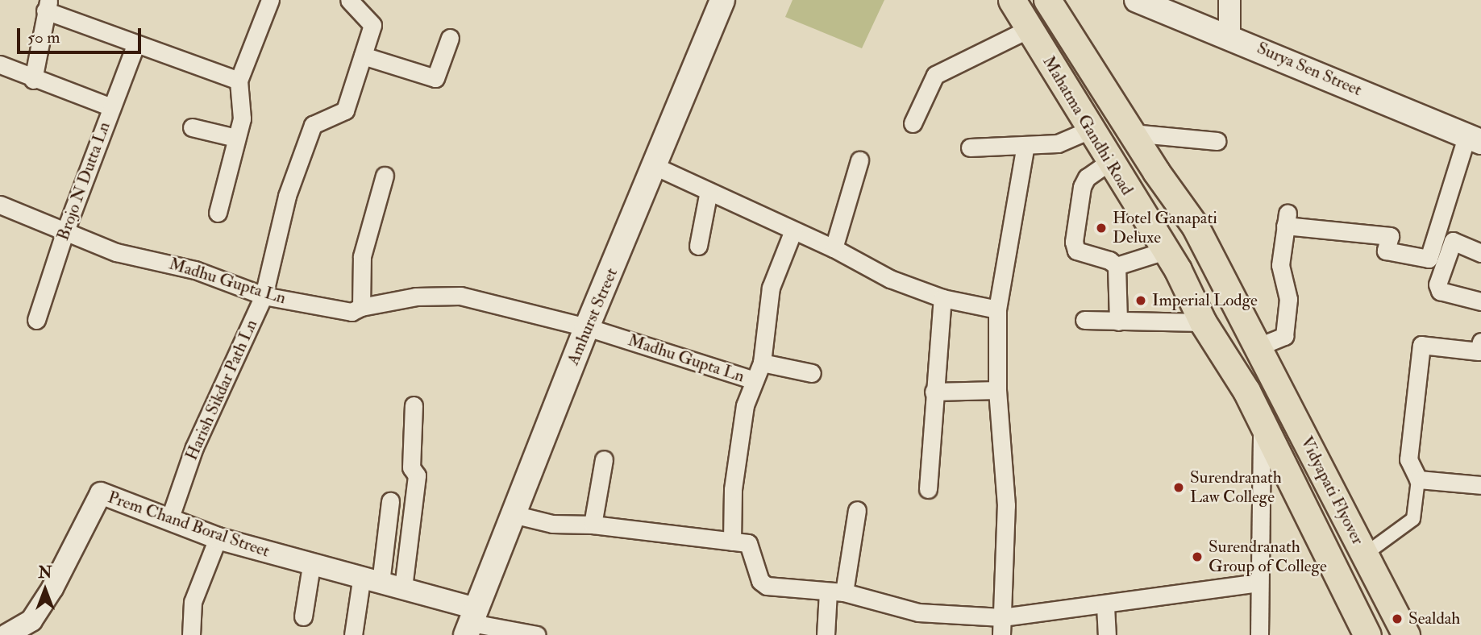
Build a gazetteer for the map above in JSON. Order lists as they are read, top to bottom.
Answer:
{
  "streets": {
    "main road": [
      "Surya Sen Street",
      "Mahatma Gandhi Road",
      "Amhurst Street",
      "Vidyapati Flyover"
    ],
    "street": [
      "Brojo N Dutta Ln",
      "Madhu Gupta Ln",
      "Harish Sikdar Path Ln",
      "Prem Chand Boral Street"
    ]
  },
  "crossings": [
    ["Mahatma Gandhi Road", "Vidyapati Flyover"],
    ["Brojo N Dutta Ln", "Madhu Gupta Ln"],
    ["Madhu Gupta Ln", "Amhurst Street"],
    ["Madhu Gupta Ln", "Harish Sikdar Path Ln"],
    ["Amhurst Street", "Prem Chand Boral Street"],
    ["Harish Sikdar Path Ln", "Prem Chand Boral Street"]
  ],
  "places": [
    "Hotel Ganapati Deluxe",
    "Imperial Lodge",
    "Surendranath Law College",
    "Surendranath Group of College",
    "Sealdah"
  ],
  "scale_bar": "50 m",
  "north": "top"
}
